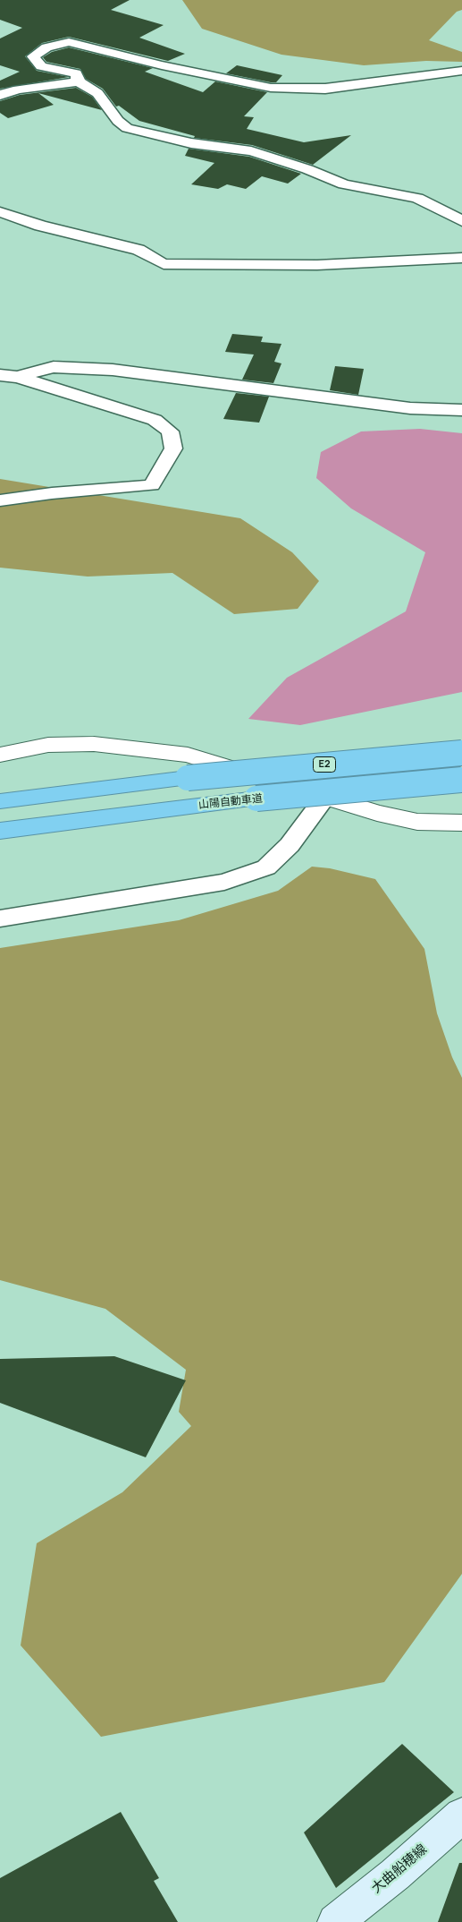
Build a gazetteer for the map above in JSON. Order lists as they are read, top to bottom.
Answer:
{
  "streets": {
    "highway": ["E2", "山陽自動車道"],
    "main road": ["大曲船穂線"]
  }
}
